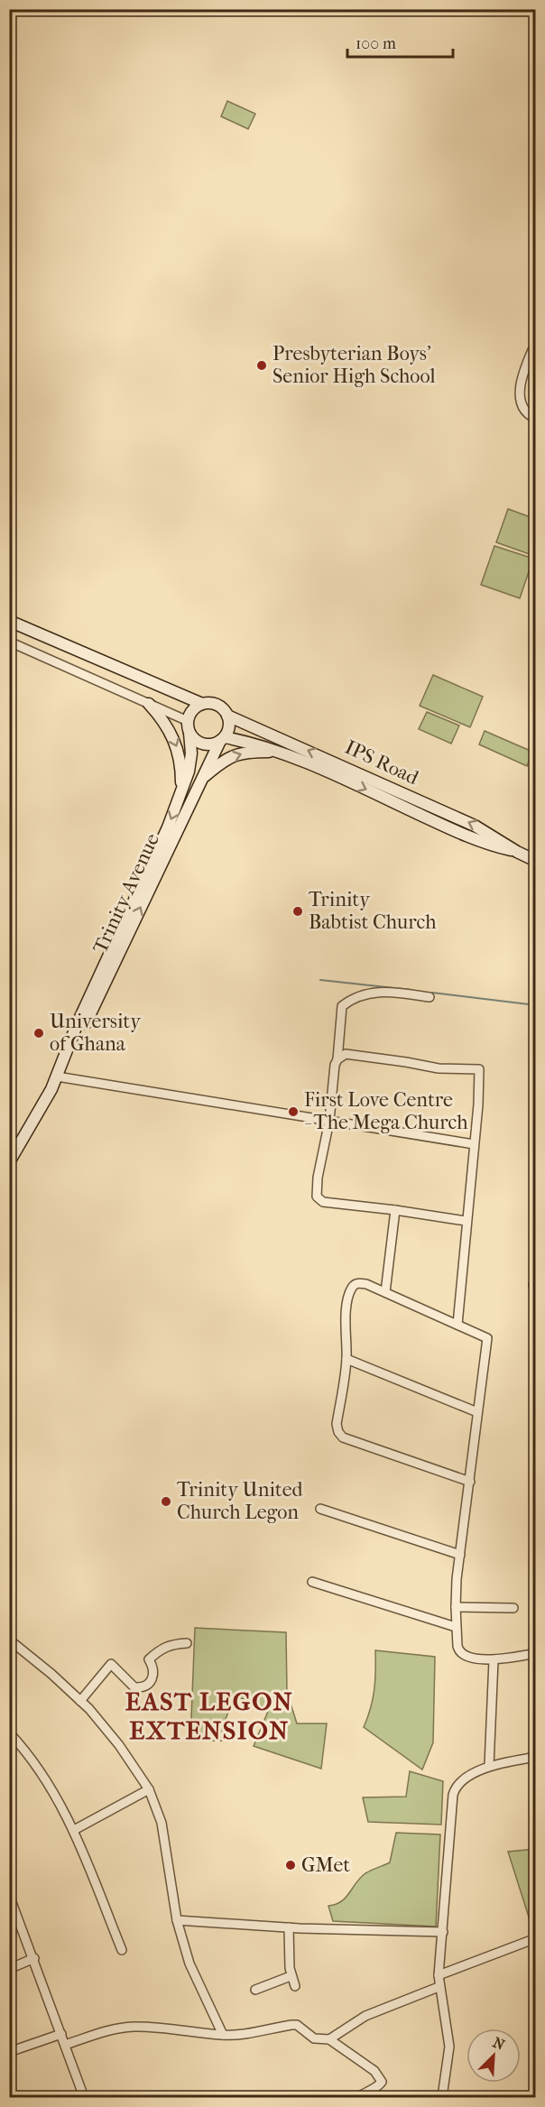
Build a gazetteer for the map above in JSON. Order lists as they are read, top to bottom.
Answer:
{
  "streets": {
    "street": ["IPS Road", "Trinity Avenue"]
  },
  "crossings": [
    ["IPS Road", "Trinity Avenue"]
  ],
  "districts": ["EAST LEGON EXTENSION"],
  "places": [
    "Presbyterian Boys' Senior High School",
    "Trinity Babtist Church",
    "University of Ghana",
    "First Love Centre - The Mega Church",
    "Trinity United Church Legon",
    "GMet"
  ],
  "scale_bar": "100 m",
  "north": "top right"
}
